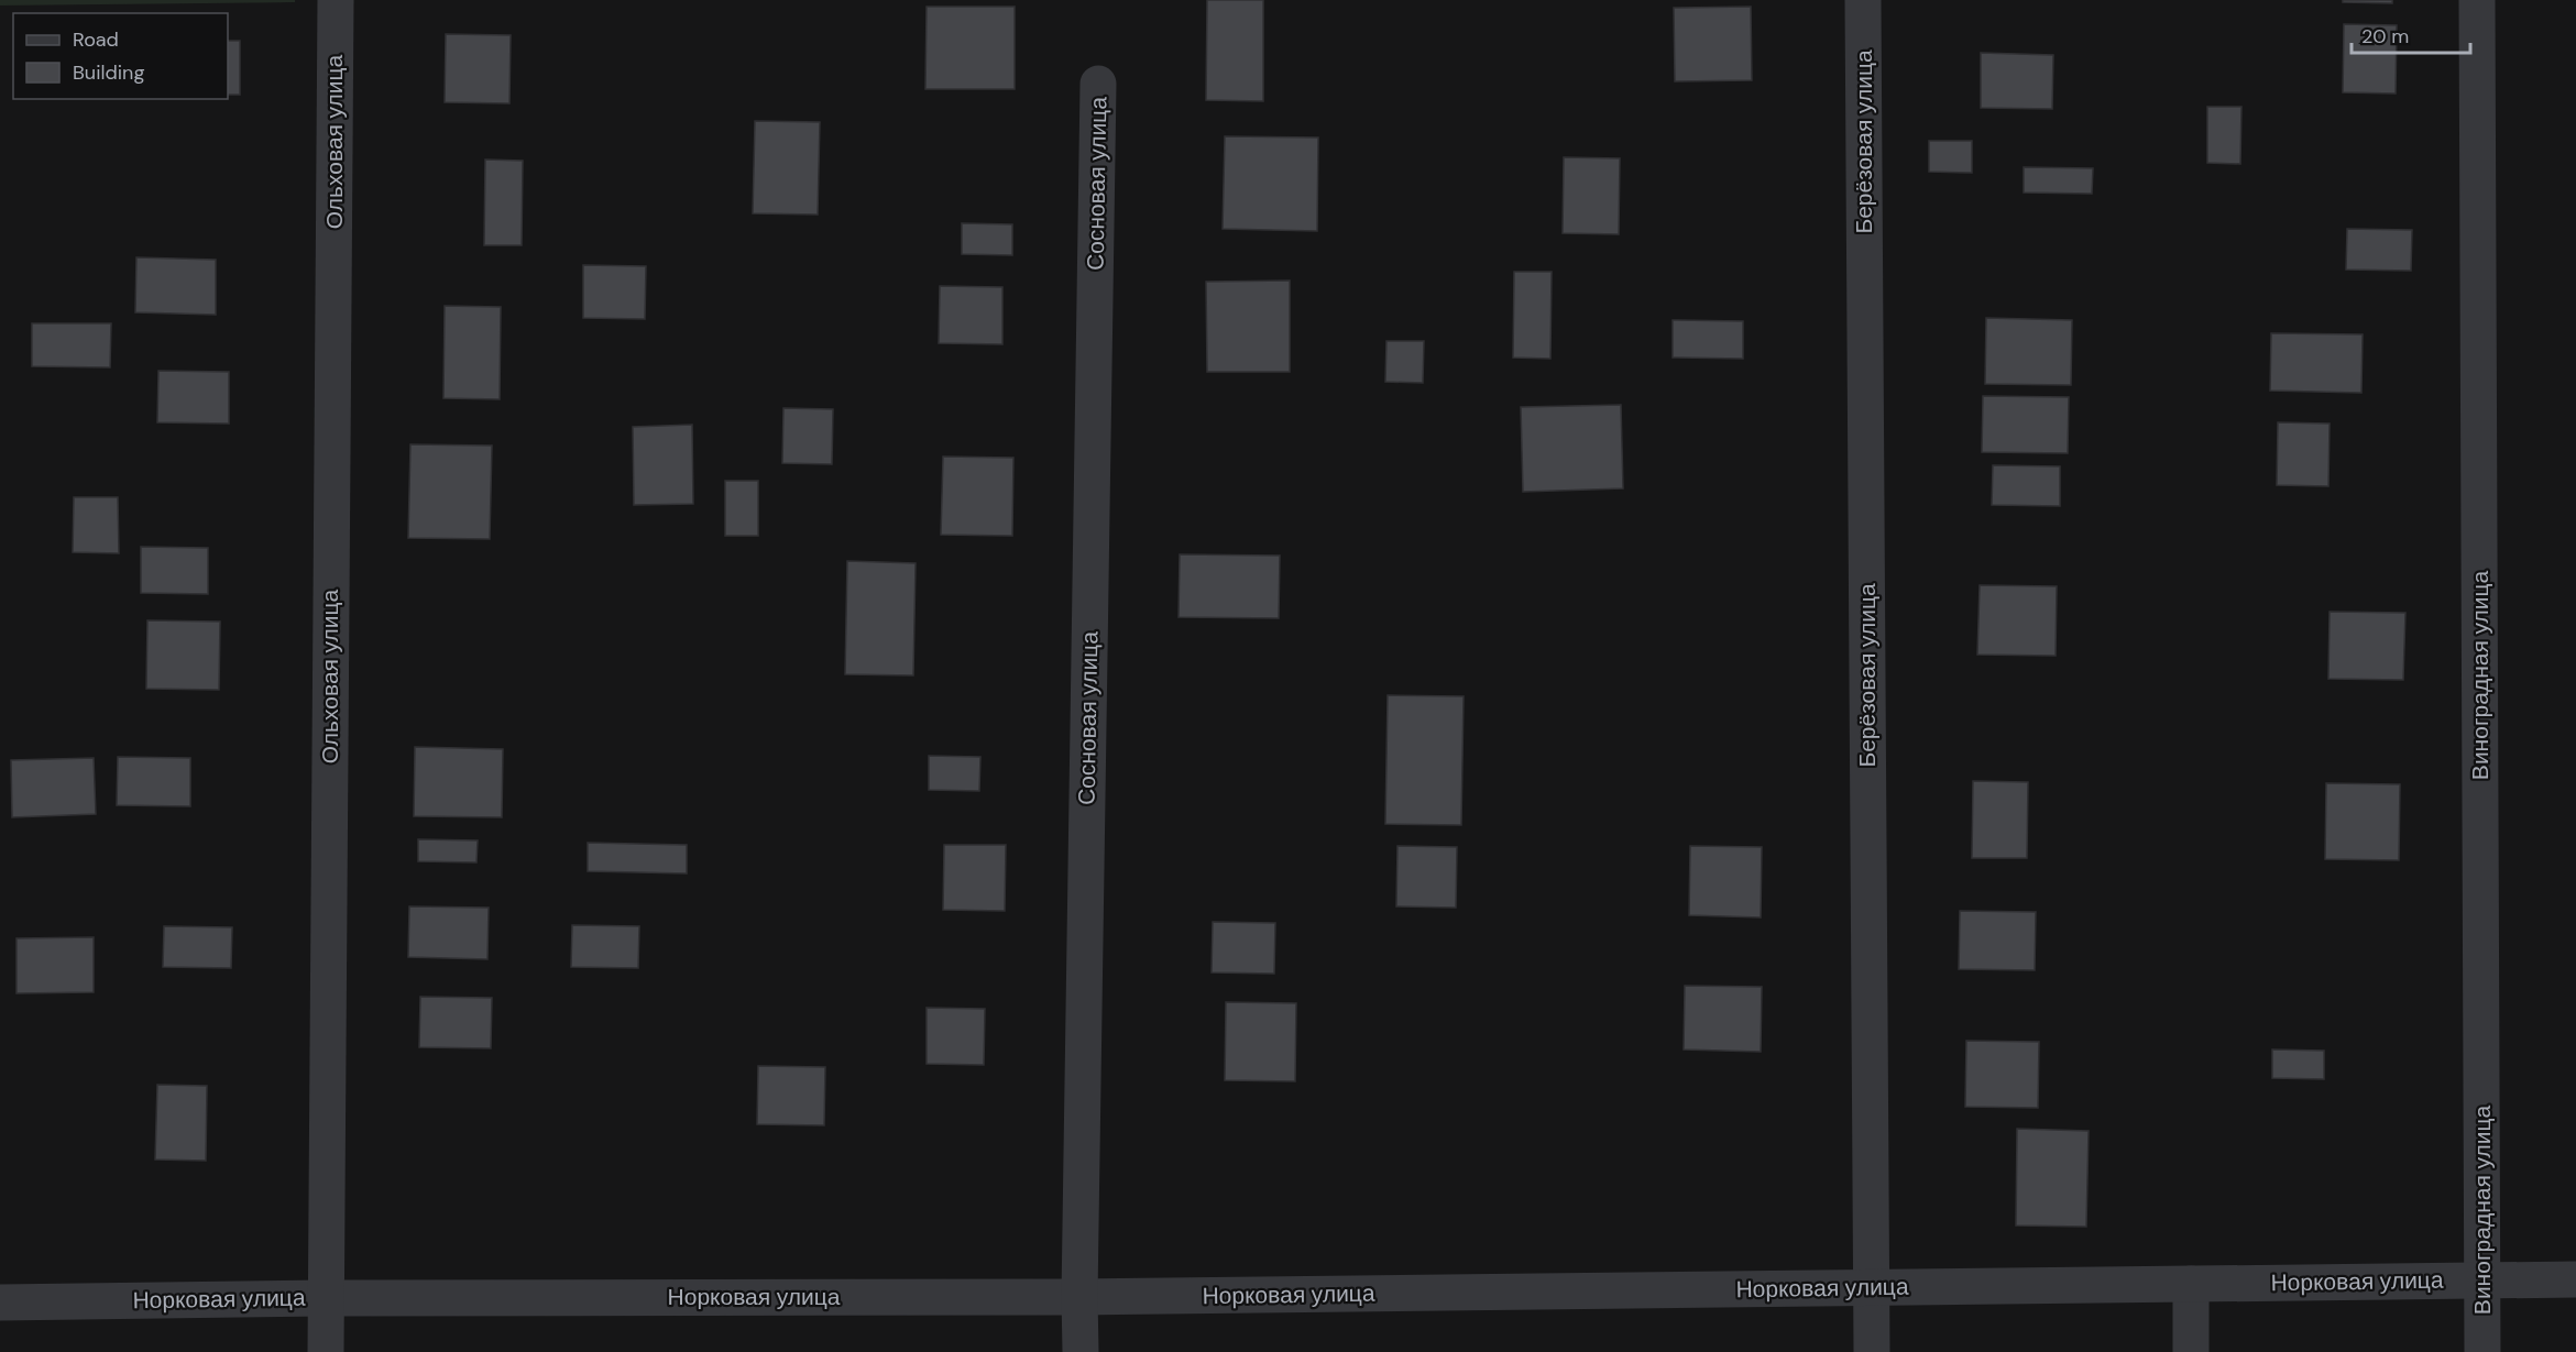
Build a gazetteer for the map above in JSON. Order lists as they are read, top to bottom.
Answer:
{
  "streets": {
    "street": [
      "Ольховая улица",
      "Берёзовая улица",
      "Сосновая улица",
      "Виноградная улица",
      "Норковая улица"
    ]
  },
  "crossings": [
    ["Ольховая улица", "Норковая улица"],
    ["Берёзовая улица", "Норковая улица"],
    ["Сосновая улица", "Норковая улица"],
    ["Виноградная улица", "Норковая улица"]
  ],
  "legend": ["Road", "Building"],
  "scale_bar": "20 m"
}
